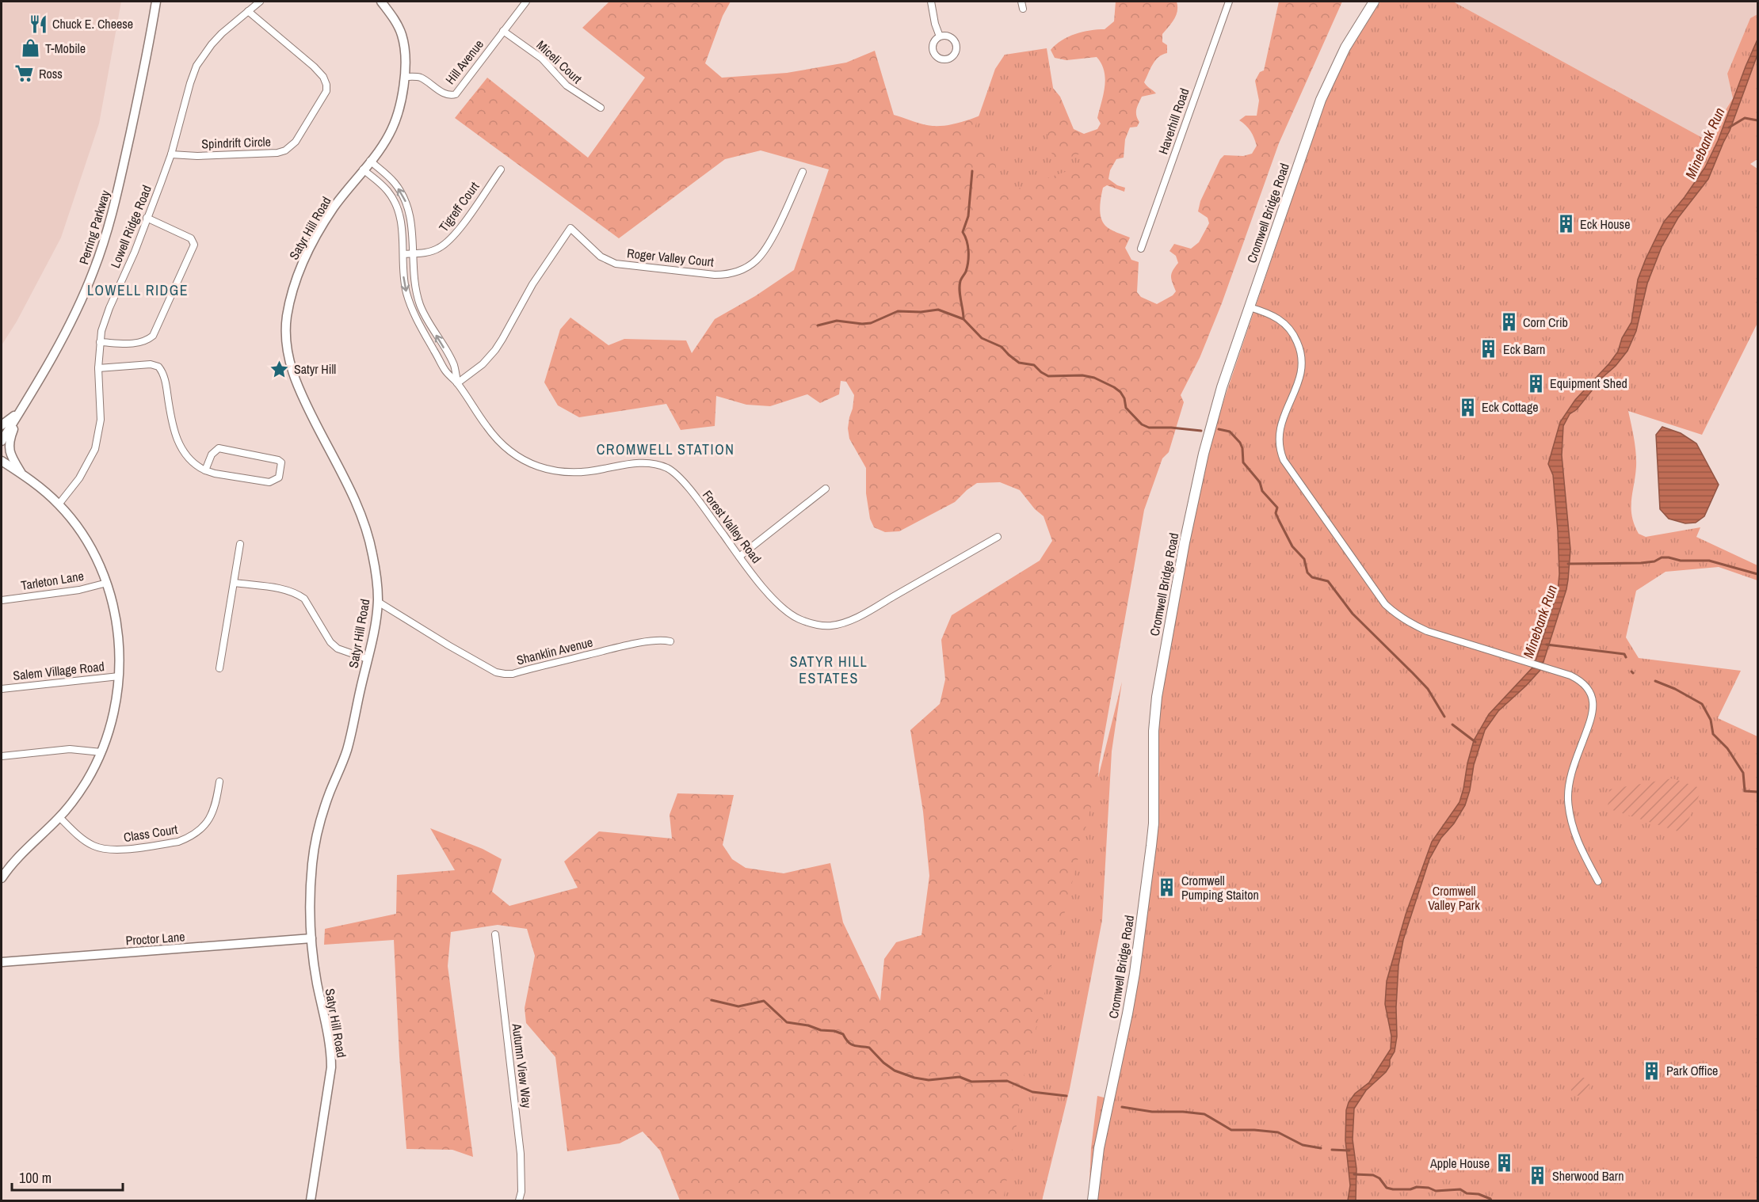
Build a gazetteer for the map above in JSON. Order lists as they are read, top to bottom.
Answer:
{
  "streets": {
    "main road": ["Cromwell Bridge Road"],
    "street": [
      "Hill Avenue",
      "Miceli Court",
      "Haverhill Road",
      "Spindrift Circle",
      "Tigreff Court",
      "Lowell Ridge Road",
      "Perring Parkway",
      "Satyr Hill Road",
      "Roger Valley Court",
      "Forest Valley Road",
      "Tarleton Lane",
      "Shanklin Avenue",
      "Salem Village Road",
      "Class Court",
      "Proctor Lane",
      "Autumn View Way"
    ]
  },
  "crossings": [
    ["Hill Avenue", "Miceli Court"],
    ["Hill Avenue", "Satyr Hill Road"],
    ["Spindrift Circle", "Lowell Ridge Road"],
    ["Tigreff Court", "Forest Valley Road"],
    ["Satyr Hill Road", "Forest Valley Road"],
    ["Satyr Hill Road", "Shanklin Avenue"],
    ["Satyr Hill Road", "Proctor Lane"],
    ["Roger Valley Court", "Forest Valley Road"]
  ],
  "districts": ["LOWELL RIDGE", "CROMWELL STATION", "SATYR HILL ESTATES"],
  "water": ["Minebank Run"],
  "parks": ["Cromwell Valley Park"],
  "places": {
    "restaurant": ["Chuck E. Cheese"],
    "shop": ["T-Mobile"],
    "supermarket": ["Ross"],
    "building": [
      "Eck House",
      "Corn Crib",
      "Eck Barn",
      "Equipment Shed",
      "Eck Cottage",
      "Cromwell Pumping Staiton",
      "Park Office",
      "Apple House",
      "Sherwood Barn"
    ],
    "place": ["Satyr Hill"]
  },
  "scale_bar": "100 m"
}
